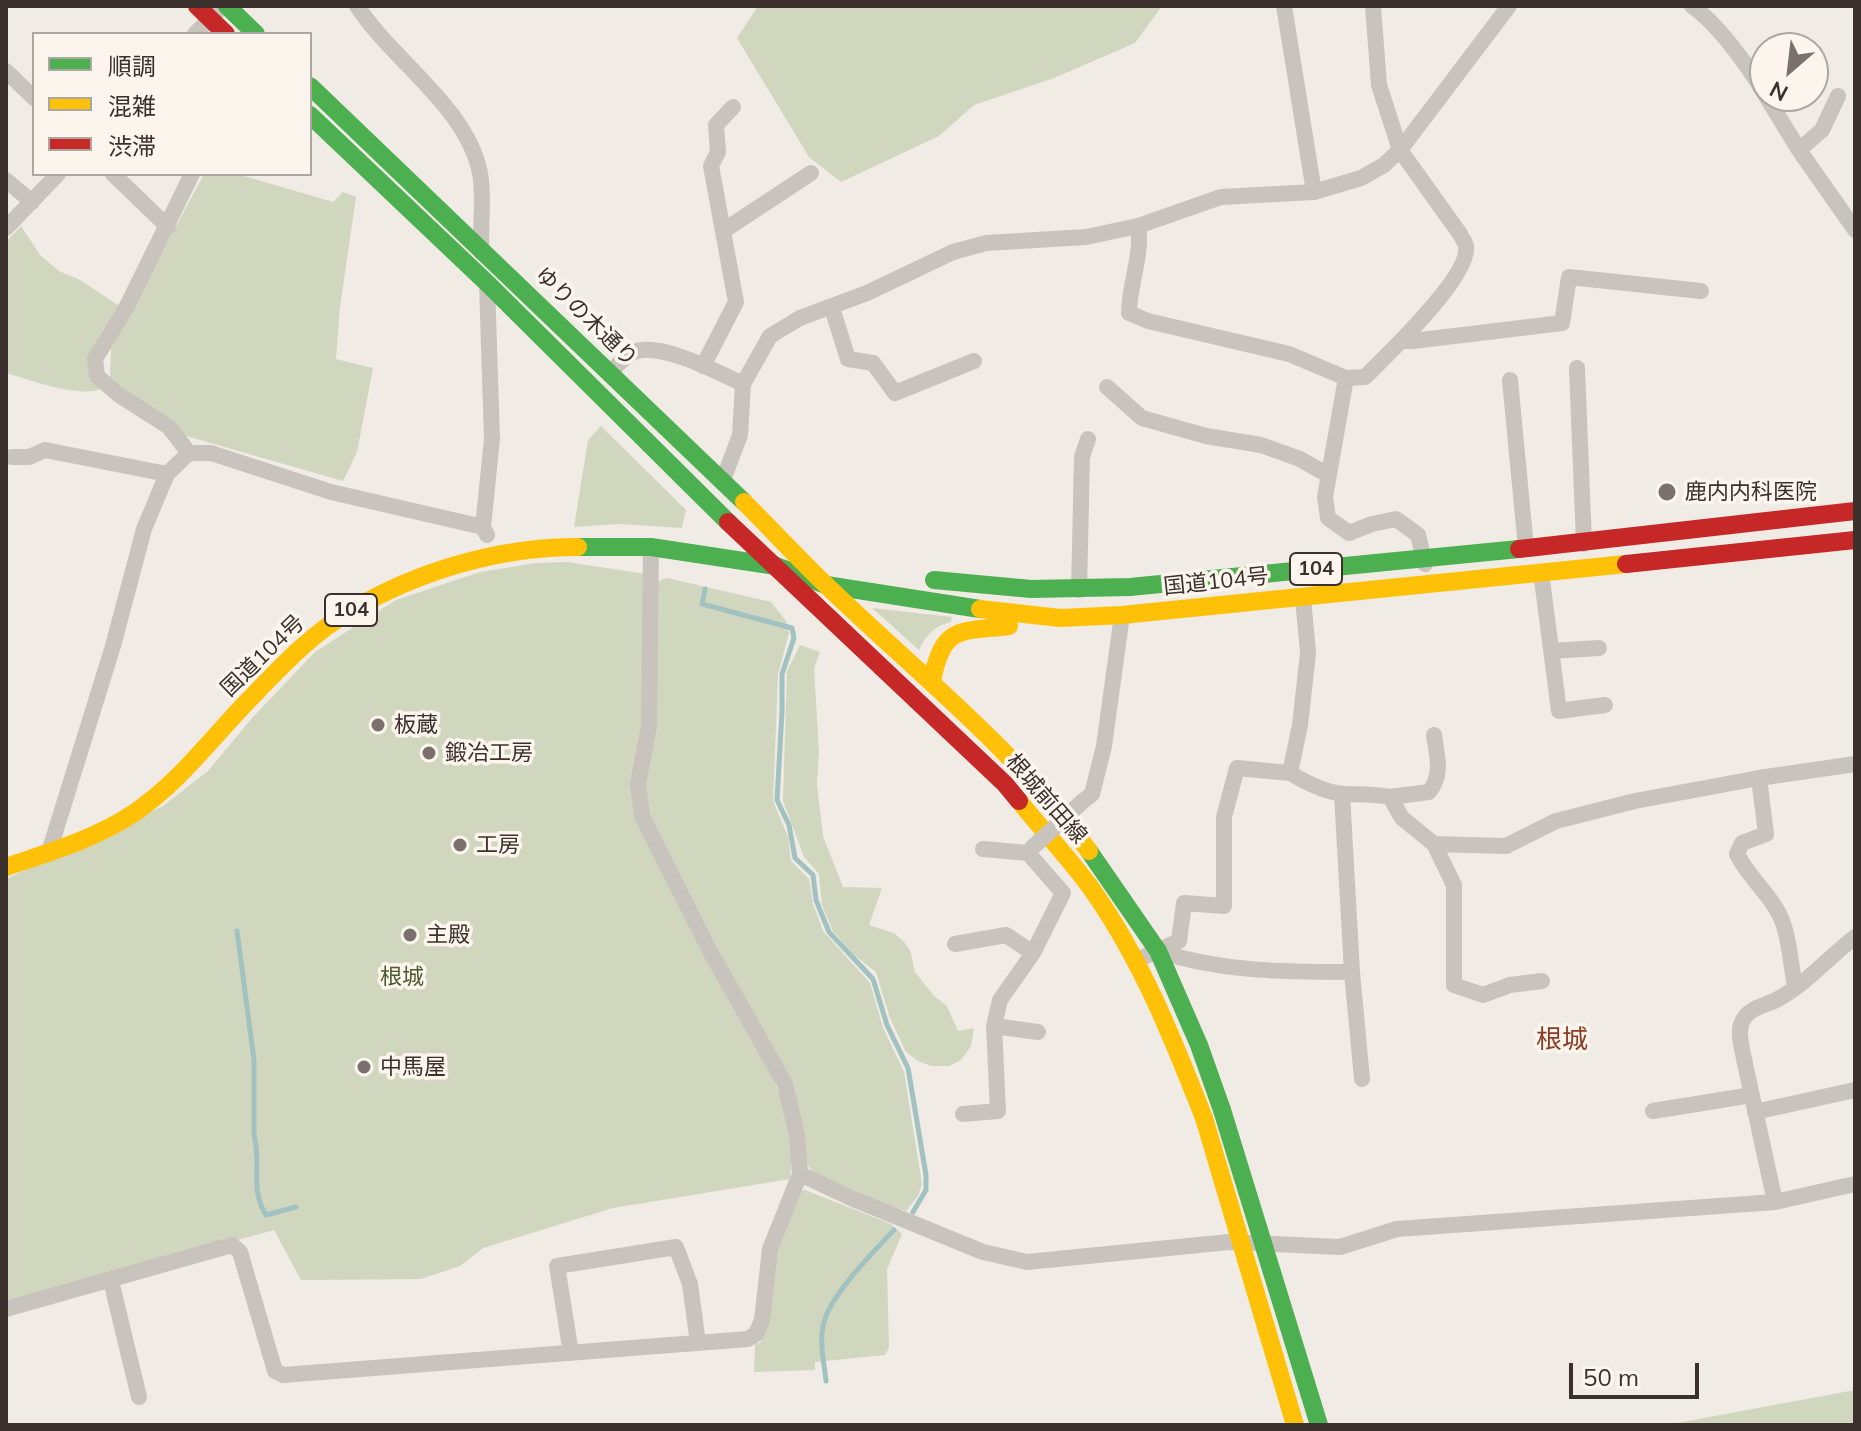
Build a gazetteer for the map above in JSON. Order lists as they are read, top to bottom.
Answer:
{
  "streets": {
    "main road": [
      "ゆりの木通り",
      "104",
      "国道104号",
      "根城前田線"
    ]
  },
  "crossings": [
    ["ゆりの木通り", "国道104号"],
    ["ゆりの木通り", "根城前田線"],
    ["国道104号", "根城前田線"]
  ],
  "districts": ["根城"],
  "parks": ["根城"],
  "places": [
    "鹿内内科医院",
    "板蔵",
    "鍛冶工房",
    "工房",
    "主殿",
    "中馬屋"
  ],
  "legend": ["順調", "混雑", "渋滞"],
  "scale_bar": "50 m",
  "north": "bottom left"
}
